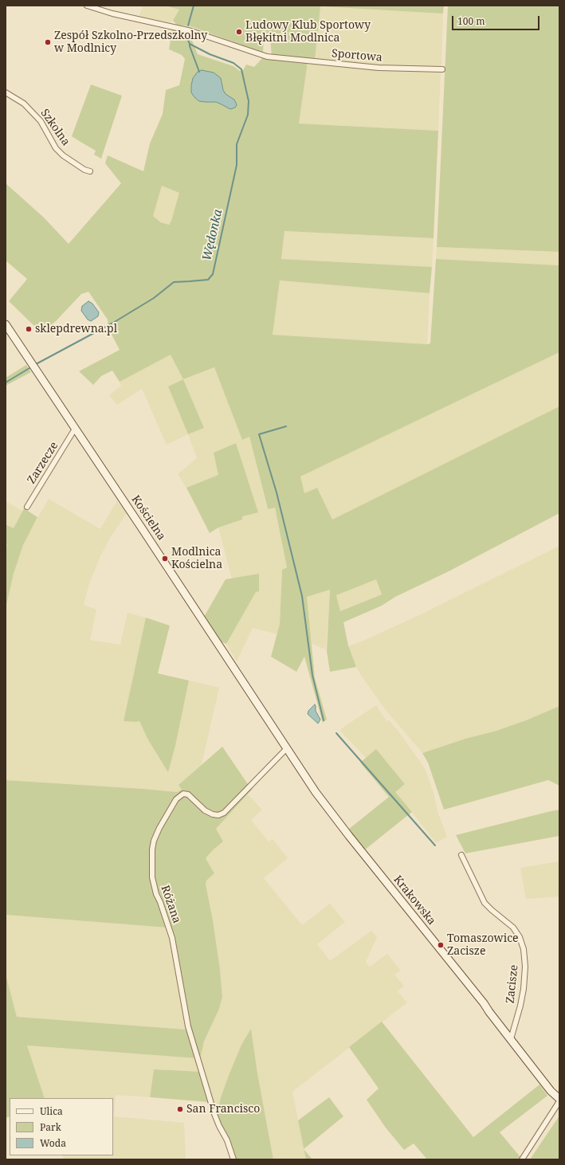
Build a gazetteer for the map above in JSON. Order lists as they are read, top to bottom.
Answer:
{
  "streets": {
    "street": [
      "Sportowa",
      "Szkolna",
      "Zarzecze",
      "Kościelna",
      "Krakowska",
      "Różana",
      "Zacisze"
    ]
  },
  "crossings": [
    ["Zarzecze", "Kościelna"],
    ["Kościelna", "Krakowska"],
    ["Krakowska", "Różana"],
    ["Krakowska", "Zacisze"]
  ],
  "water": ["Wędonka"],
  "places": [
    "Ludowy Klub Sportowy Błękitni Modlnica",
    "Zespół Szkolno-Przedszkolny w Modlnicy",
    "sklepdrewna.pl",
    "Modlnica Kościelna",
    "Tomaszowice Zacisze",
    "San Francisco"
  ],
  "legend": ["Ulica", "Park", "Woda"],
  "scale_bar": "100 m"
}
